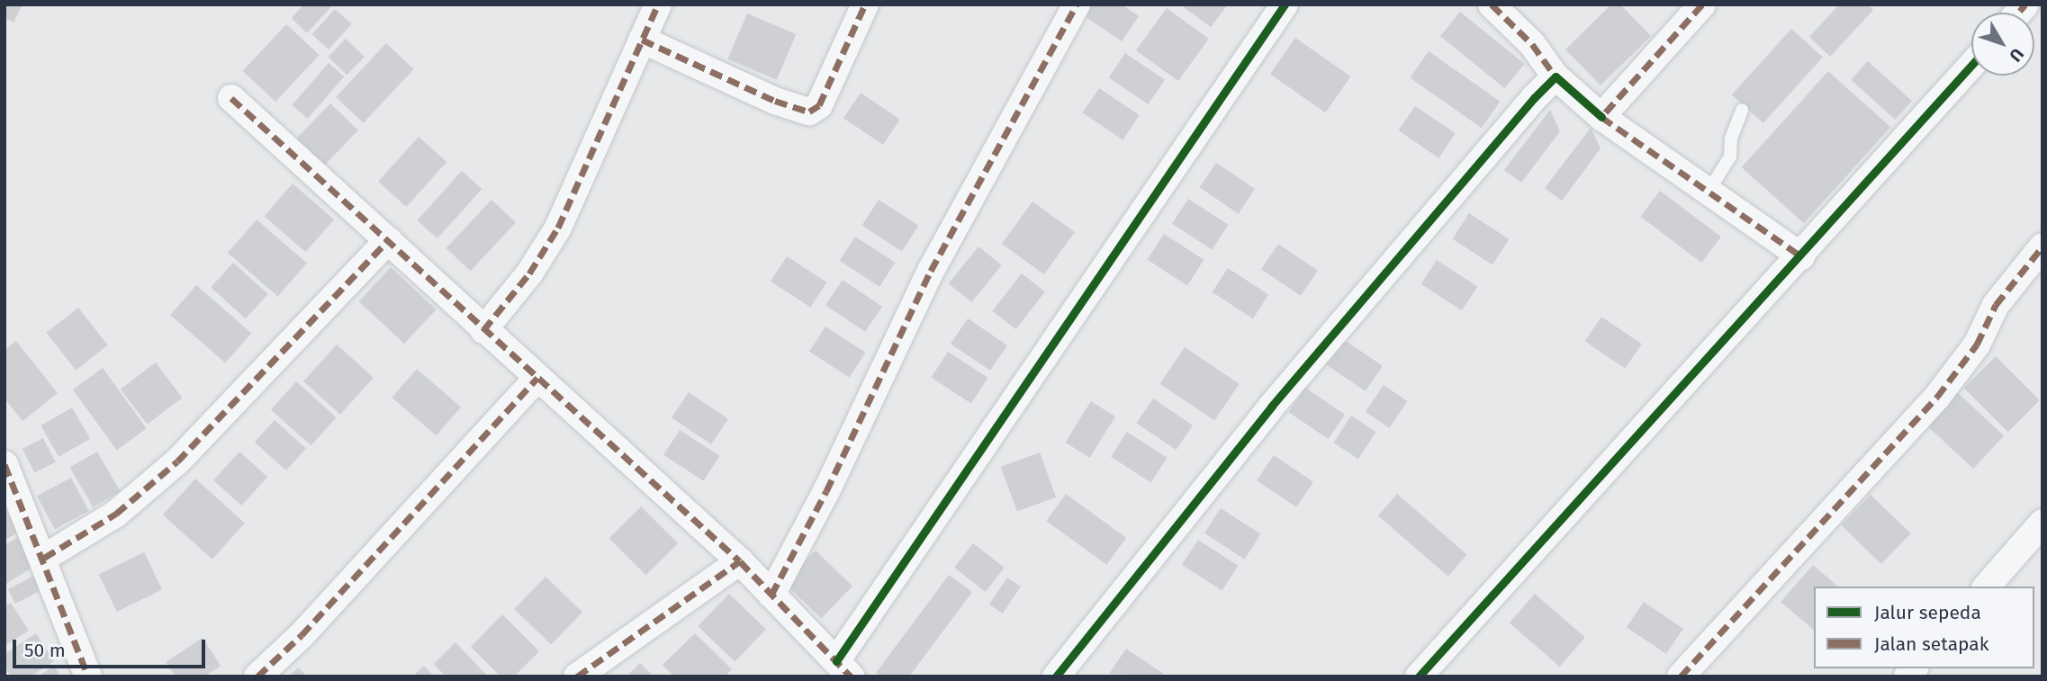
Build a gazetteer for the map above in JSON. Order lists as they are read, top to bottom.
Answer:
{
  "legend": ["Jalur sepeda", "Jalan setapak"],
  "scale_bar": "50 m",
  "north": "bottom right"
}
